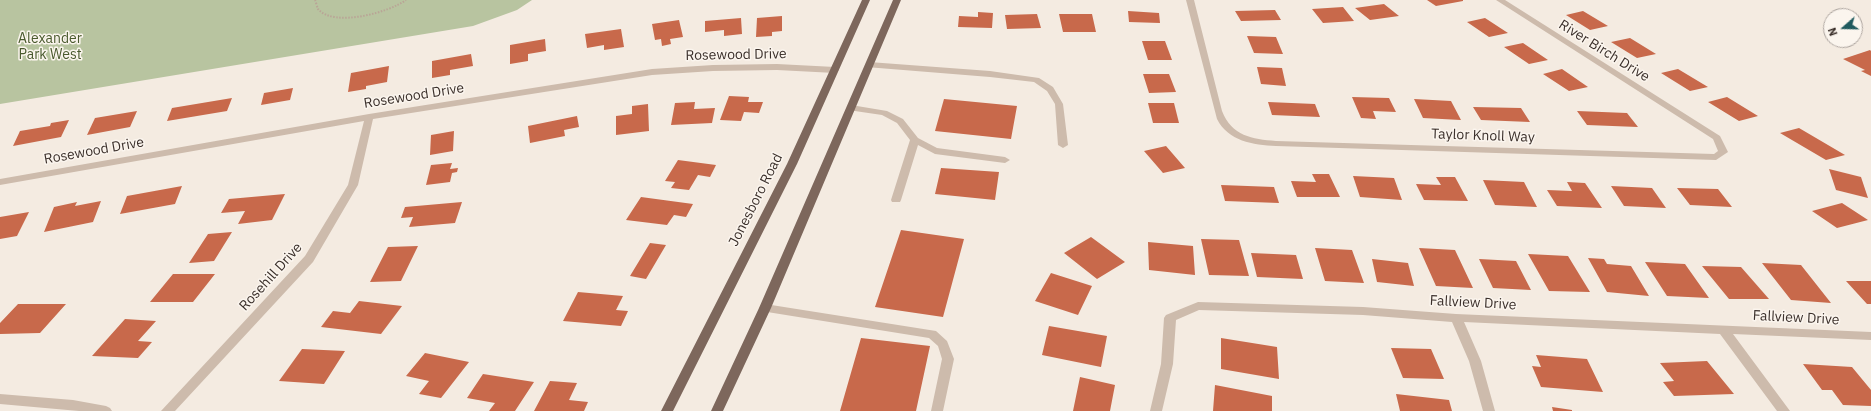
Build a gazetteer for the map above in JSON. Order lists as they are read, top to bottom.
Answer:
{
  "streets": {
    "main road": ["Jonesboro Road"],
    "street": [
      "River Birch Drive",
      "Rosewood Drive",
      "Taylor Knoll Way",
      "Rosehill Drive",
      "Fallview Drive"
    ]
  },
  "crossings": [
    ["River Birch Drive", "Taylor Knoll Way"],
    ["Rosewood Drive", "Jonesboro Road"],
    ["Rosewood Drive", "Rosehill Drive"]
  ],
  "parks": ["Alexander Park West"],
  "north": "left"
}
